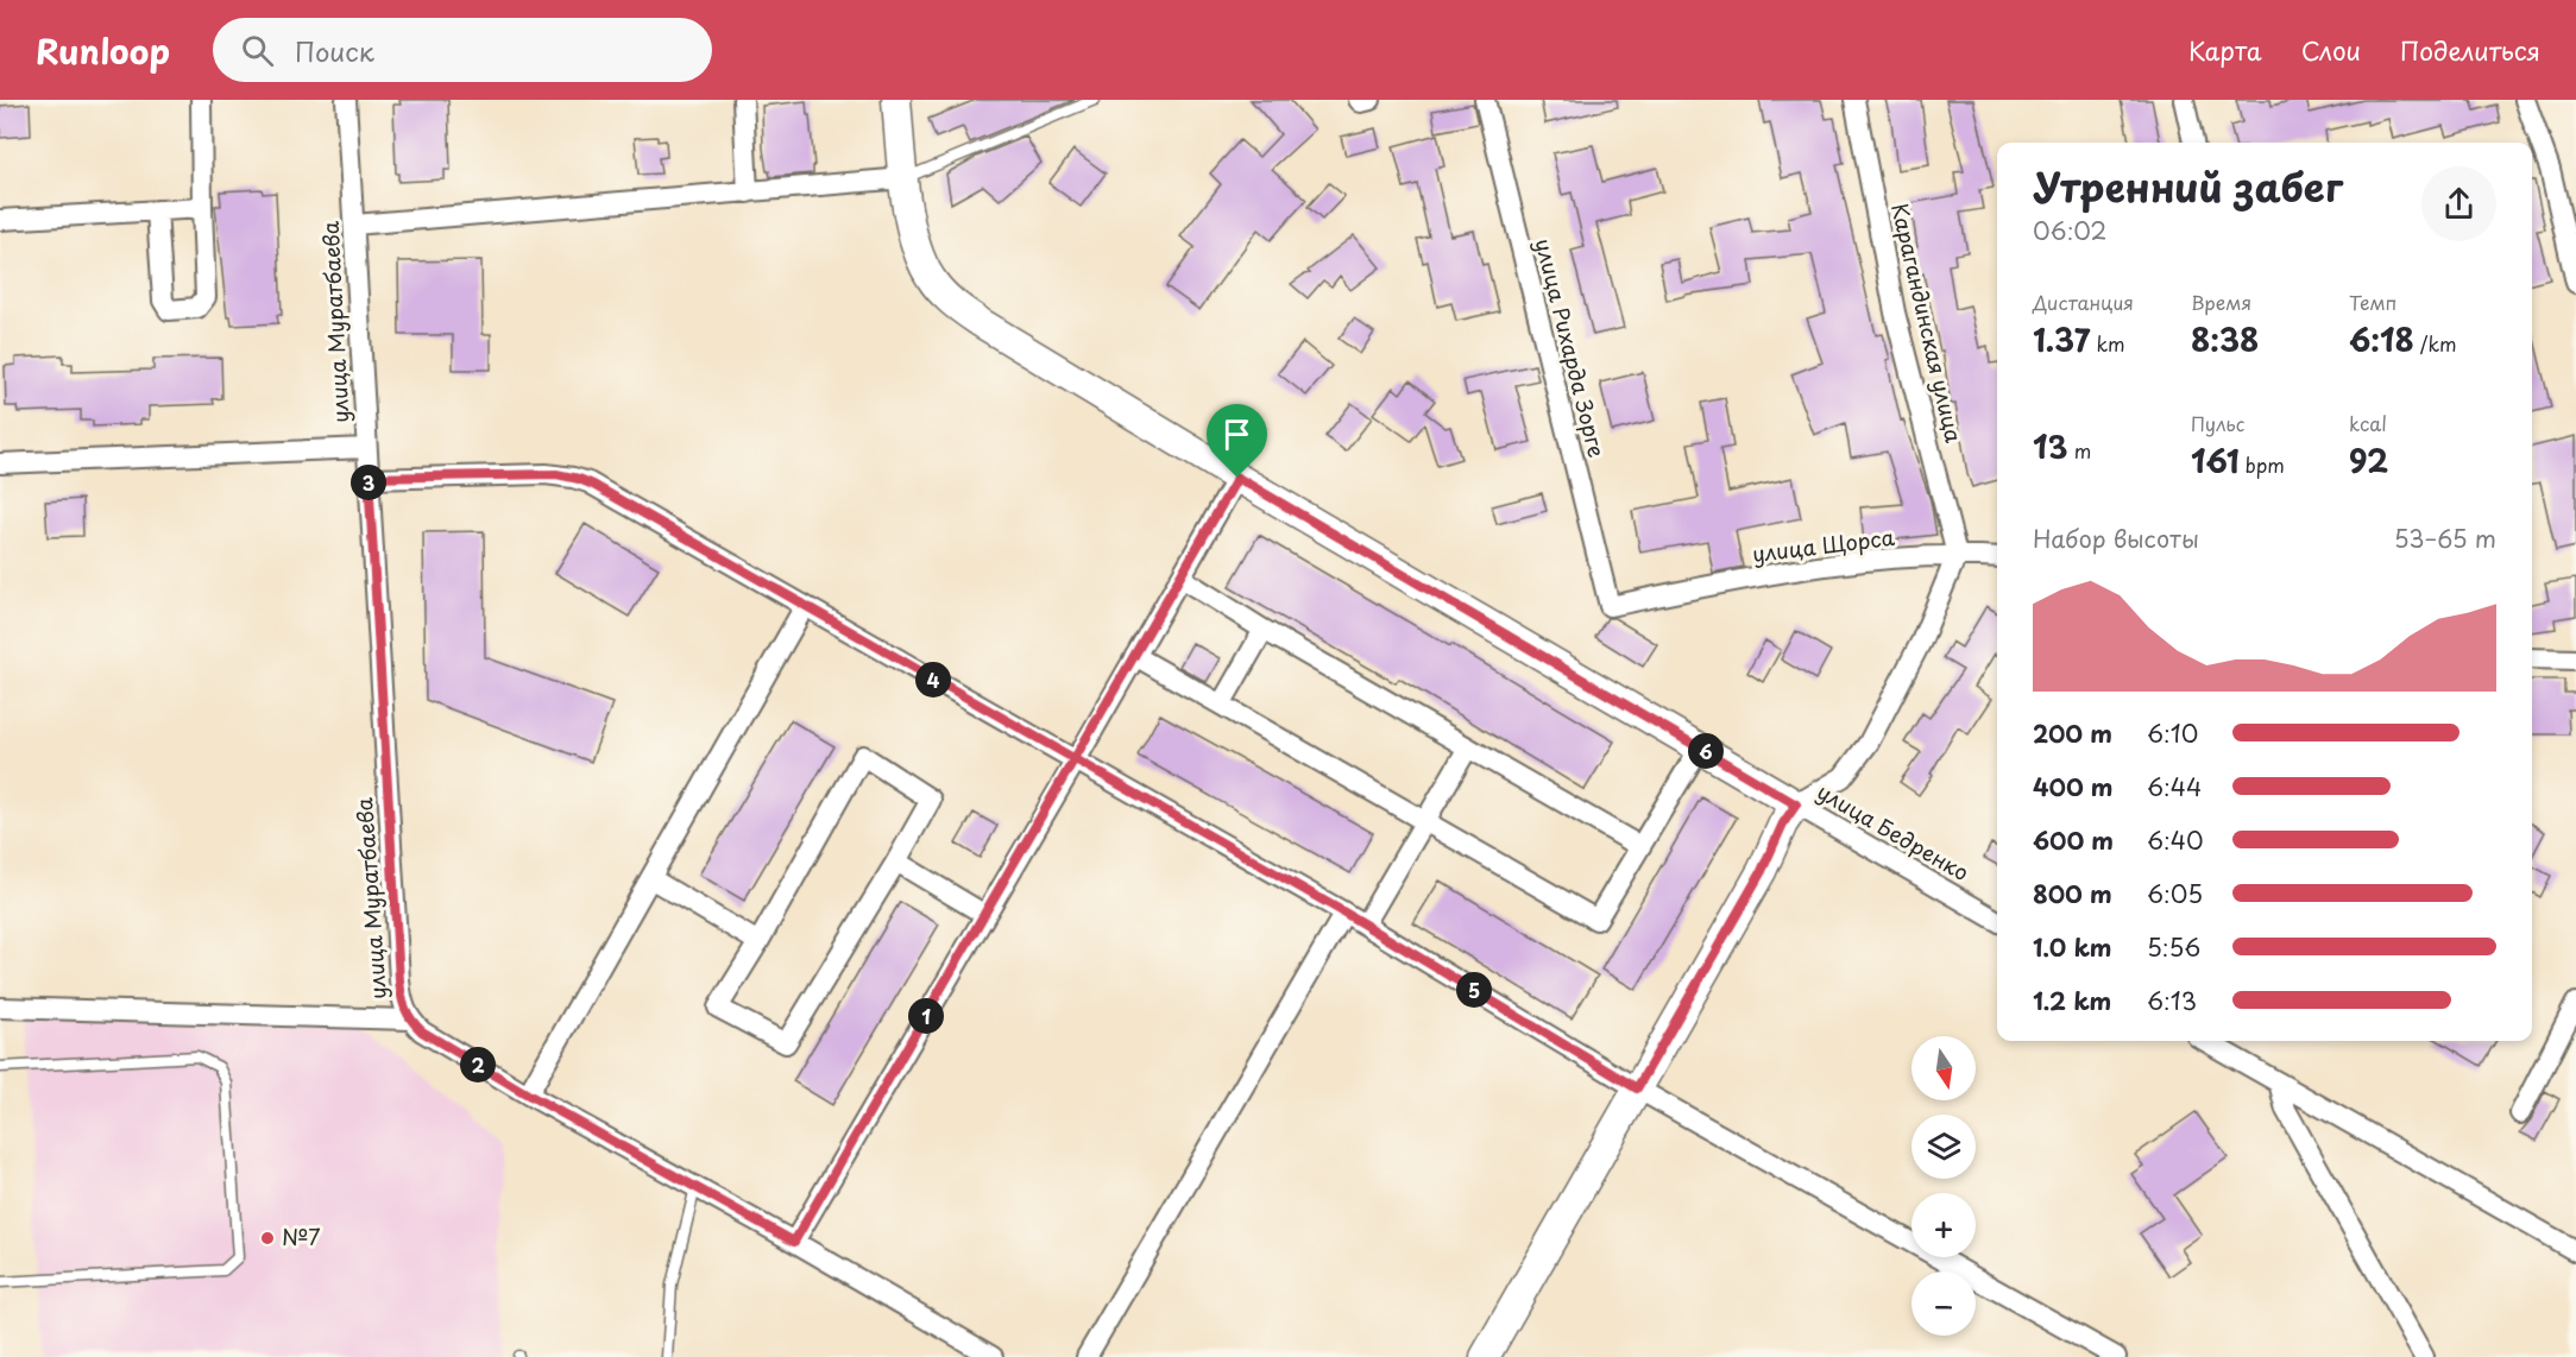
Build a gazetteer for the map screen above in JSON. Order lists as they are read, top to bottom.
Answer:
{
  "streets": {
    "street": [
      "улица Муратбаева",
      "Карагандинская улица",
      "улица Рихарда Зорге",
      "улица Щорса",
      "улица Бедренко"
    ]
  },
  "crossings": [
    ["Карагандинская улица", "улица Щорса"],
    ["улица Рихарда Зорге", "улица Щорса"]
  ],
  "places": ["№7"],
  "north": "bottom",
  "page": {
    "header": "Runloop",
    "search": "Поиск",
    "nav": ["Карта", "Слои", "Поделиться"],
    "heading": ["Утренний забег", "06:02"],
    "stats": [
      ["Дистанция", "1.37 km"],
      ["Время", "8:38"],
      ["Темп", "6:18 /km"],
      ["13 m"],
      ["Пульс", "161 bpm"],
      ["kcal", "92"]
    ],
    "pins": [
      "3",
      "4",
      "6",
      "5",
      "1",
      "2"
    ],
    "chart": ["Набор высоты", "53–65 m"],
    "list": [
      {
        "name": "200 m",
        "note": "6:10"
      },
      {
        "name": "400 m",
        "note": "6:44"
      },
      {
        "name": "600 m",
        "note": "6:40"
      },
      {
        "name": "800 m",
        "note": "6:05"
      },
      {
        "name": "1.0 km",
        "note": "5:56"
      },
      {
        "name": "1.2 km",
        "note": "6:13"
      }
    ],
    "map_buttons": ["+", "−"]
  }
}
